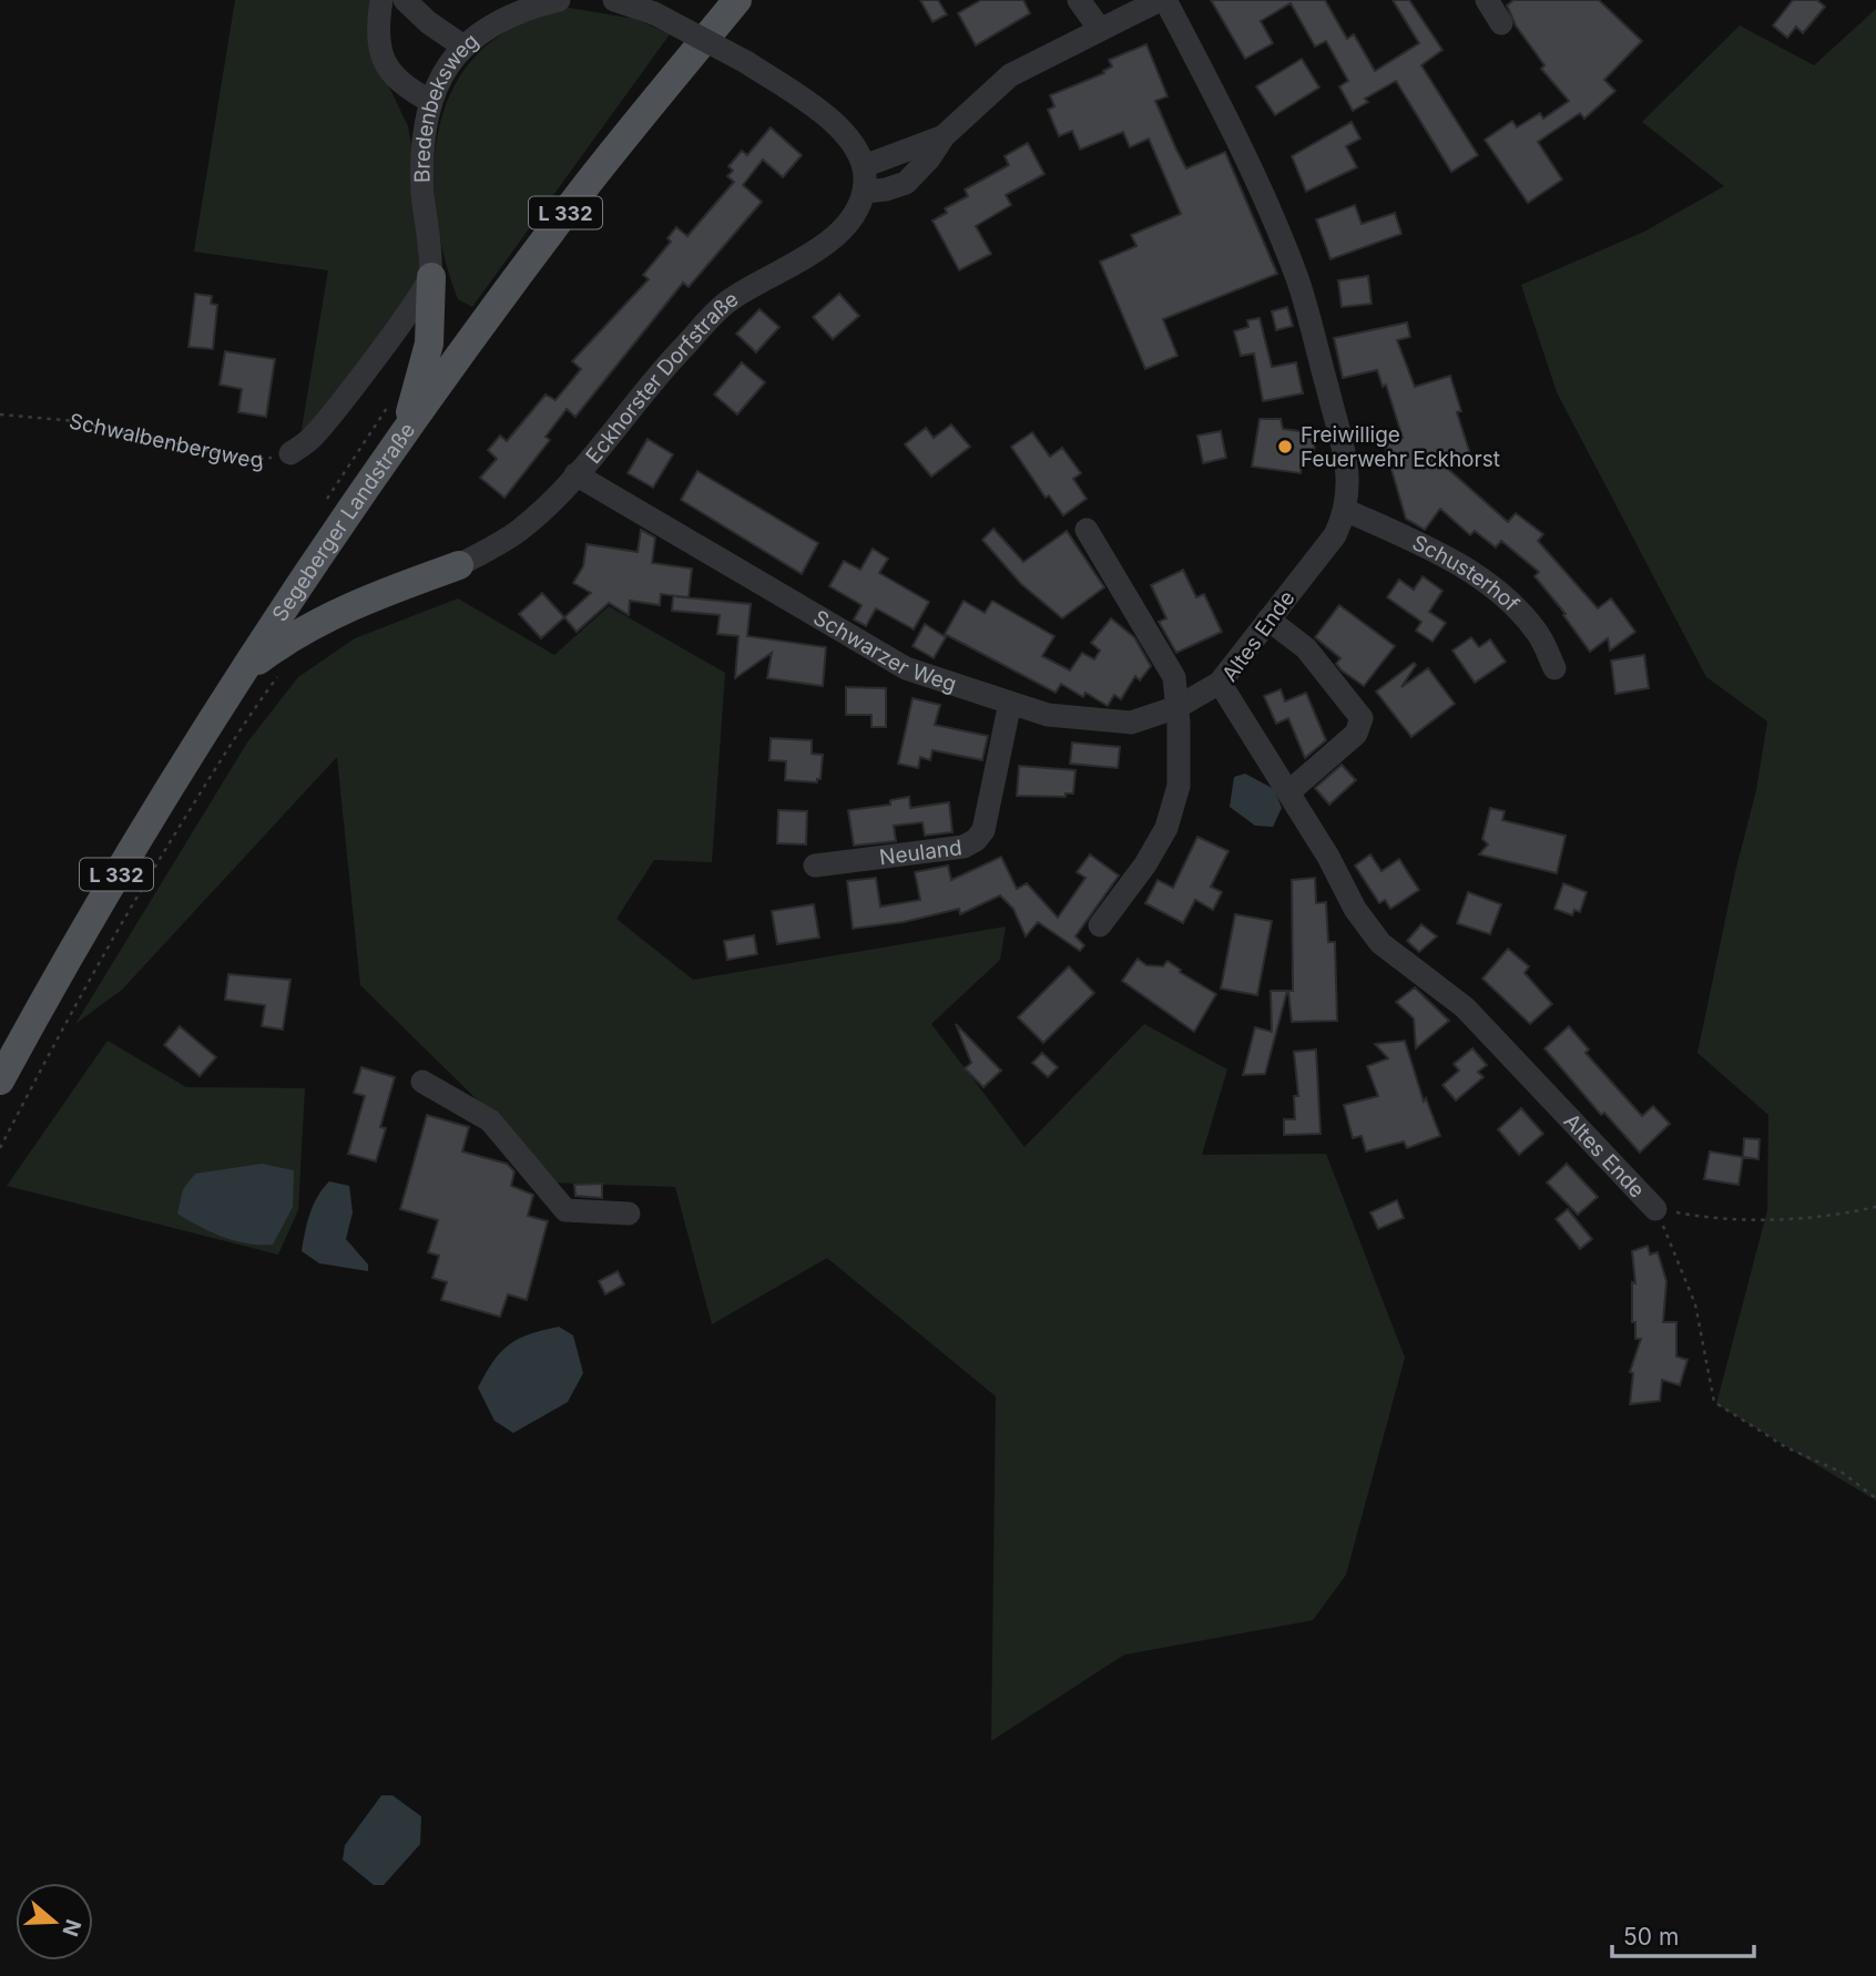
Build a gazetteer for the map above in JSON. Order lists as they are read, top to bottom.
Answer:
{
  "streets": {
    "main road": ["L 332", "Segeberger Landstraße"],
    "street": [
      "Bredenbeksweg",
      "Eckhorster Dorfstraße",
      "Schwalbenbergweg",
      "Schusterhof",
      "Altes Ende",
      "Schwarzer Weg",
      "Neuland"
    ]
  },
  "crossings": [
    ["Bredenbeksweg", "Schwalbenbergweg"],
    ["Eckhorster Dorfstraße", "Schwarzer Weg"],
    ["Schusterhof", "Altes Ende"],
    ["Altes Ende", "Schwarzer Weg"],
    ["Schwarzer Weg", "Neuland"]
  ],
  "places": ["Freiwillige Feuerwehr Eckhorst"],
  "scale_bar": "50 m",
  "north": "right"
}
